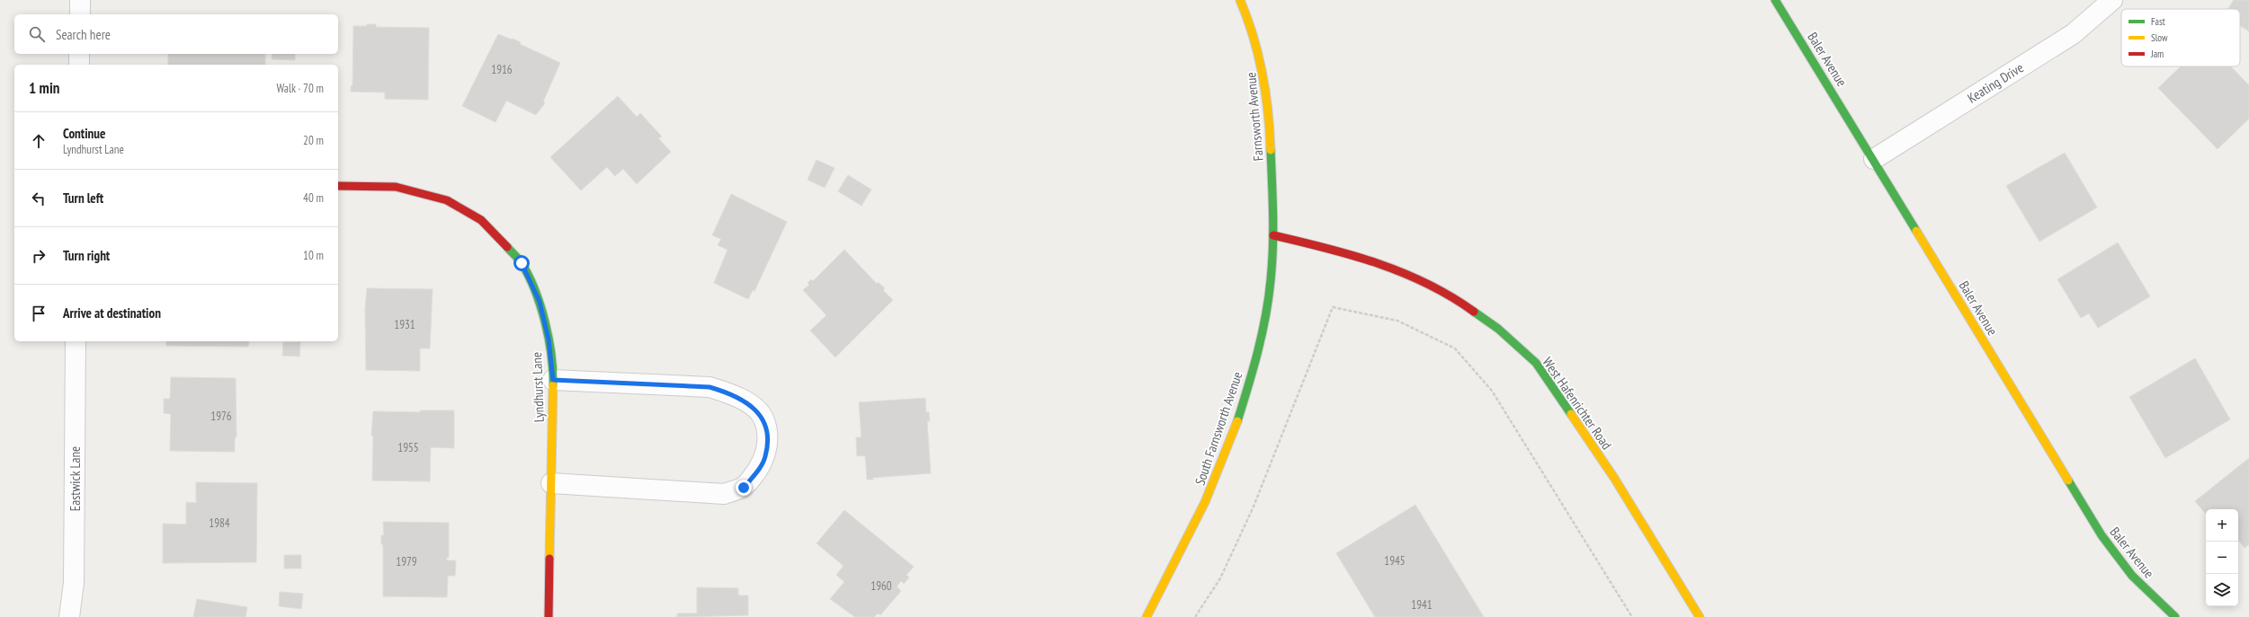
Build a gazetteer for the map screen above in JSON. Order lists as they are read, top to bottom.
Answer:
{
  "streets": {
    "street": [
      "Baler Avenue",
      "Keating Drive",
      "Farnsworth Avenue",
      "Lyndhurst Lane",
      "West Hafenrichter Road",
      "South Farnsworth Avenue",
      "Eastwick Lane"
    ]
  },
  "crossings": [
    ["Baler Avenue", "Keating Drive"],
    ["Farnsworth Avenue", "West Hafenrichter Road"],
    ["Farnsworth Avenue", "South Farnsworth Avenue"],
    ["West Hafenrichter Road", "South Farnsworth Avenue"]
  ],
  "house_numbers": [
    "1916",
    "1931",
    "1976",
    "1955",
    "1984",
    "1945",
    "1979",
    "1960",
    "1941"
  ],
  "legend": ["Fast", "Slow", "Jam"],
  "page": {
    "search": "Search here",
    "heading": ["1 min", "Walk · 70 m"],
    "list": [
      ["Continue", "Lyndhurst Lane", "20 m"],
      ["Turn left", "40 m"],
      ["Turn right", "10 m"],
      "Arrive at destination"
    ],
    "map_buttons": ["+", "−"]
  }
}
